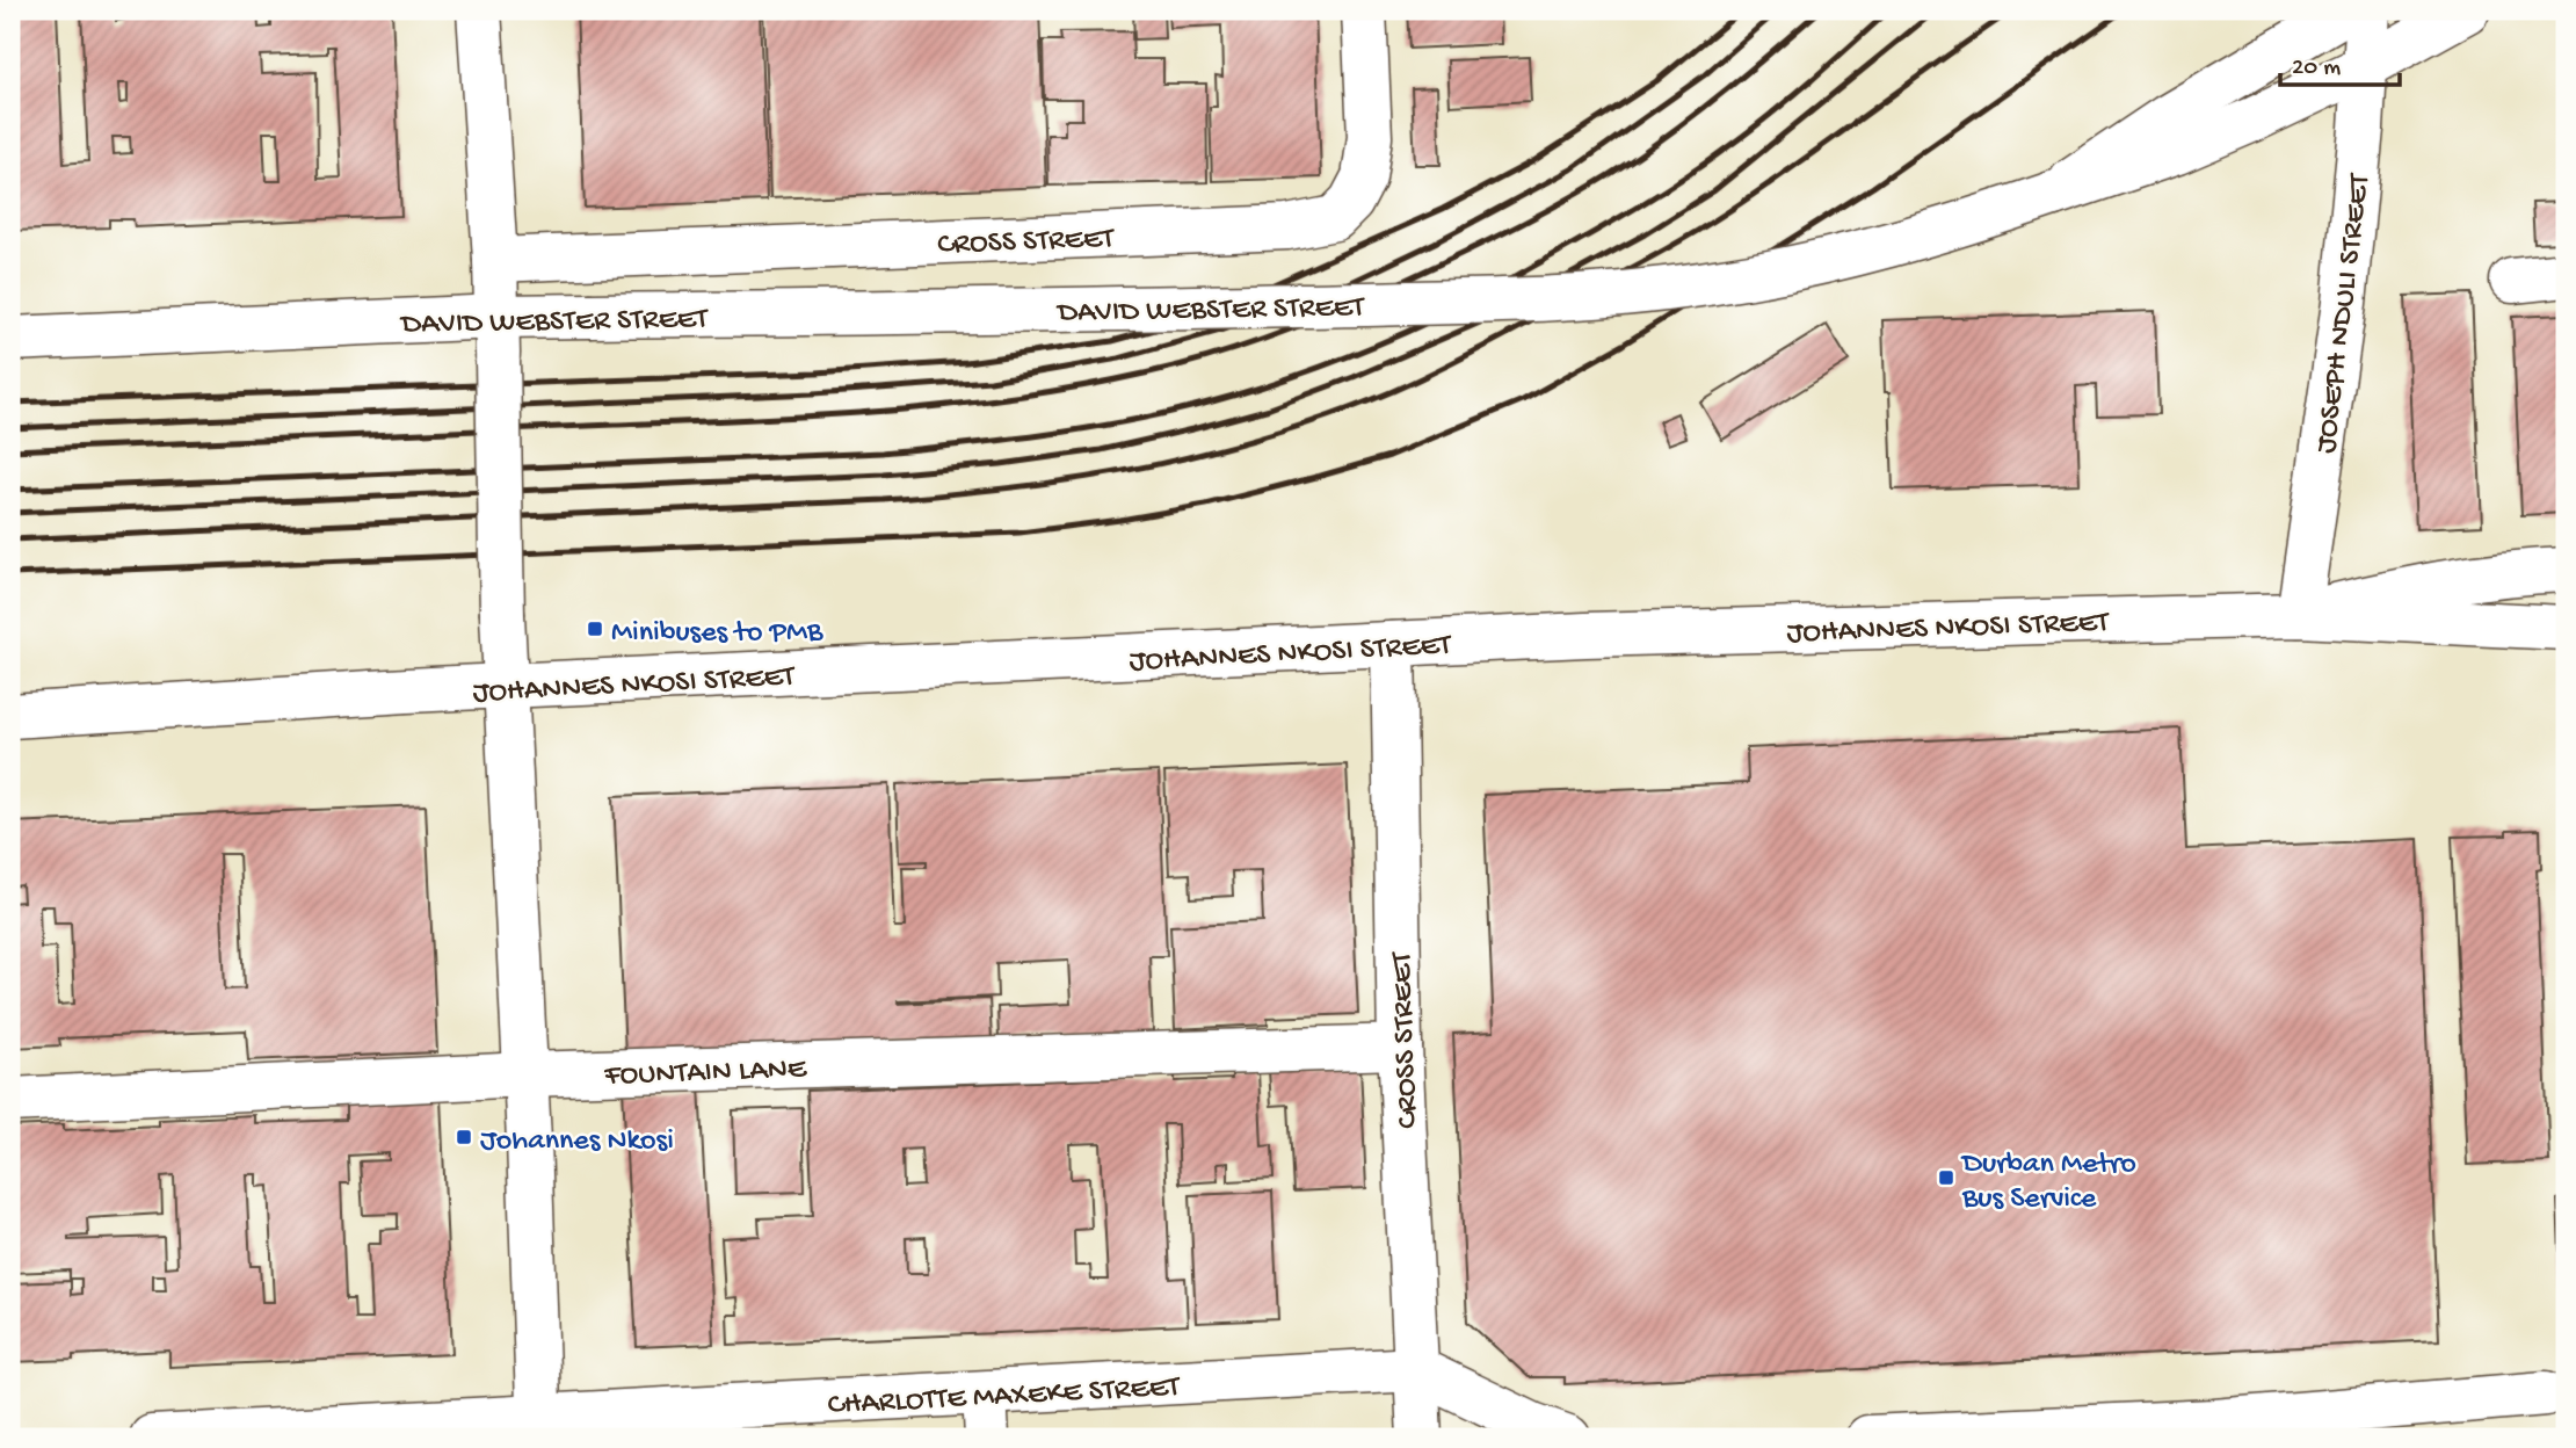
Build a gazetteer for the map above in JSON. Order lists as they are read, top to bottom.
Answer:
{
  "streets": {
    "main road": [
      "CROSS STREET",
      "DAVID WEBSTER STREET",
      "JOSEPH NDULI STREET",
      "JOHANNES NKOSI STREET",
      "FOUNTAIN LANE",
      "CHARLOTTE MAXEKE STREET"
    ]
  },
  "crossings": [
    ["CROSS STREET", "JOHANNES NKOSI STREET"],
    ["CROSS STREET", "FOUNTAIN LANE"],
    ["CROSS STREET", "CHARLOTTE MAXEKE STREET"],
    ["JOSEPH NDULI STREET", "JOHANNES NKOSI STREET"]
  ],
  "places": {
    "transit": ["Minibuses to PMB", "Johannes Nkosi", "Durban Metro Bus Service"]
  },
  "scale_bar": "20 m"
}
